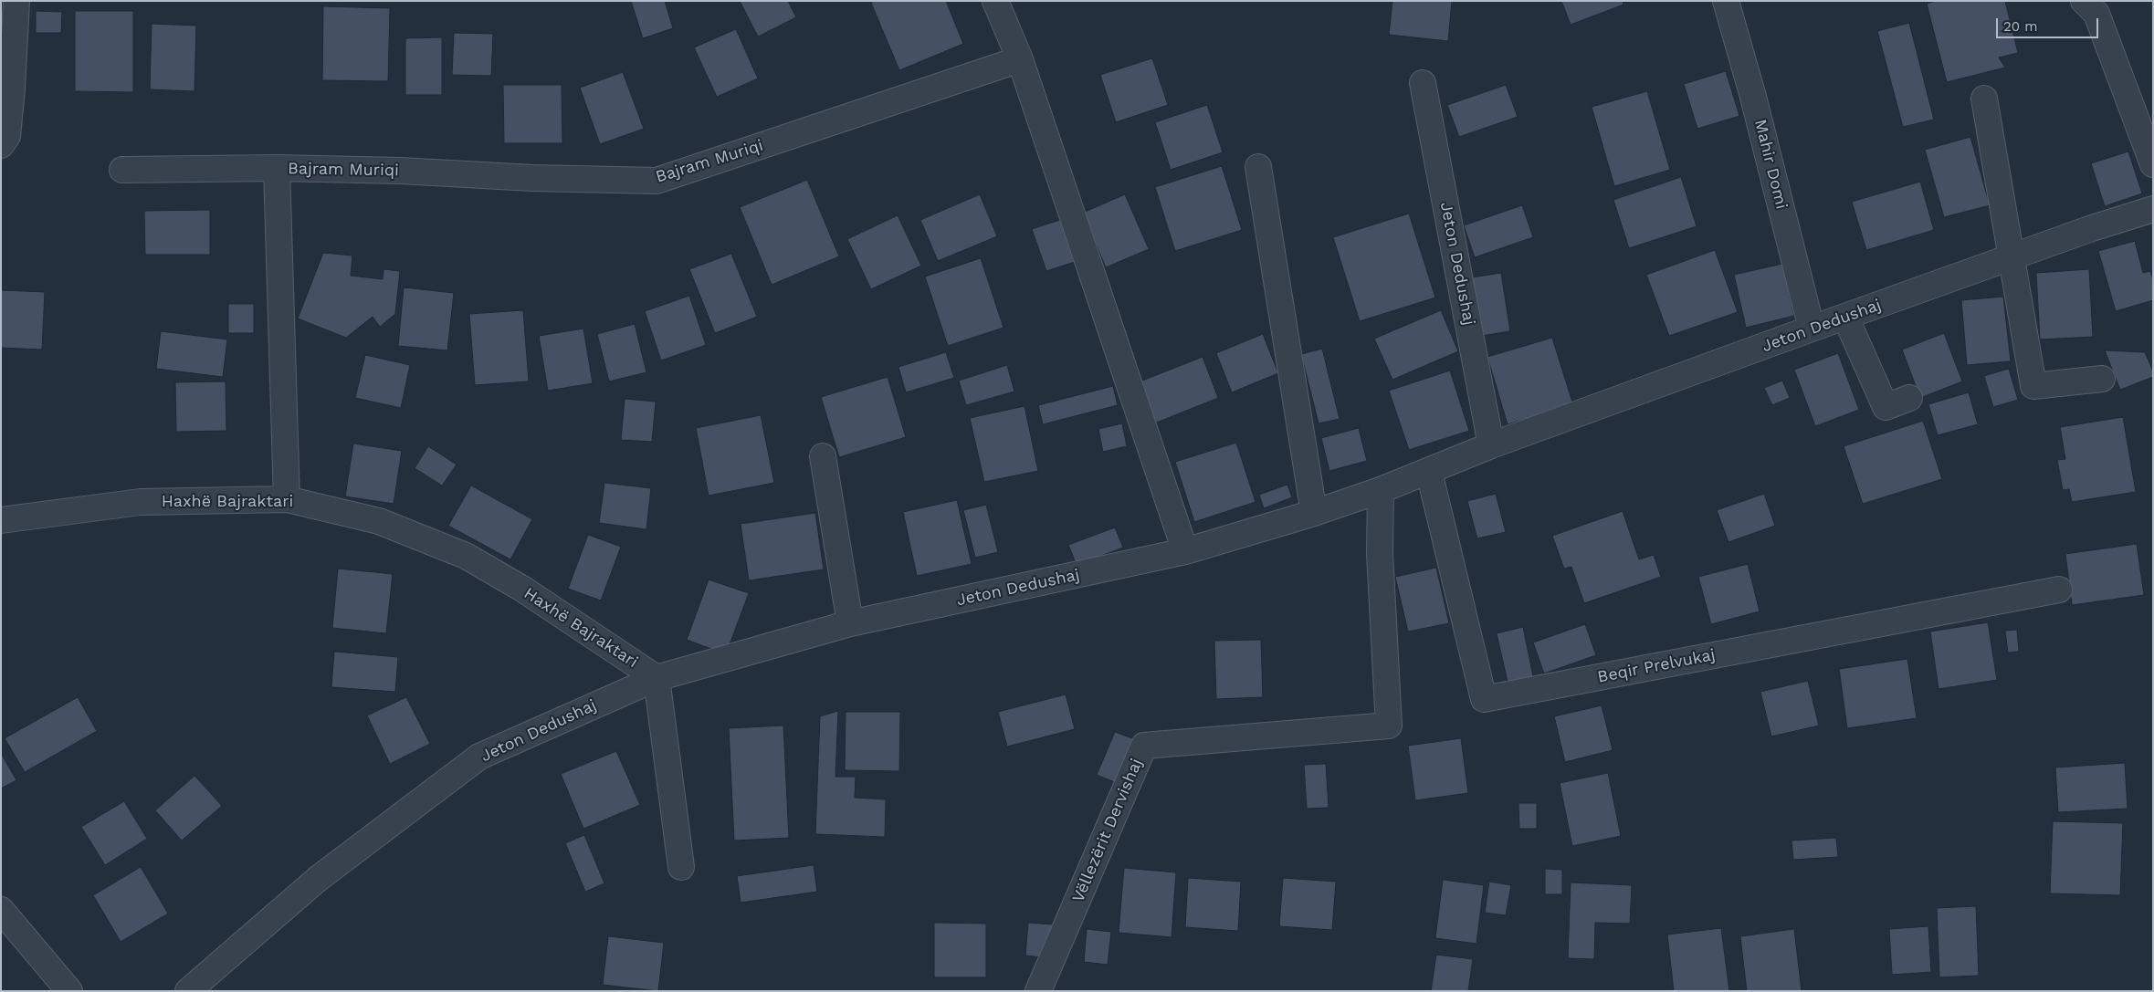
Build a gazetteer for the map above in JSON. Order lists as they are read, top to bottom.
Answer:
{
  "streets": {
    "street": [
      "Bajram Muriqi",
      "Mahir Domi",
      "Jeton Dedushaj",
      "Haxhë Bajraktari",
      "Beqir Prelvukaj",
      "Vëllezërit Dervishaj"
    ]
  },
  "crossings": [
    ["Bajram Muriqi", "Haxhë Bajraktari"],
    ["Mahir Domi", "Jeton Dedushaj"],
    ["Jeton Dedushaj", "Haxhë Bajraktari"],
    ["Jeton Dedushaj", "Beqir Prelvukaj"],
    ["Jeton Dedushaj", "Vëllezërit Dervishaj"]
  ],
  "scale_bar": "20 m"
}
